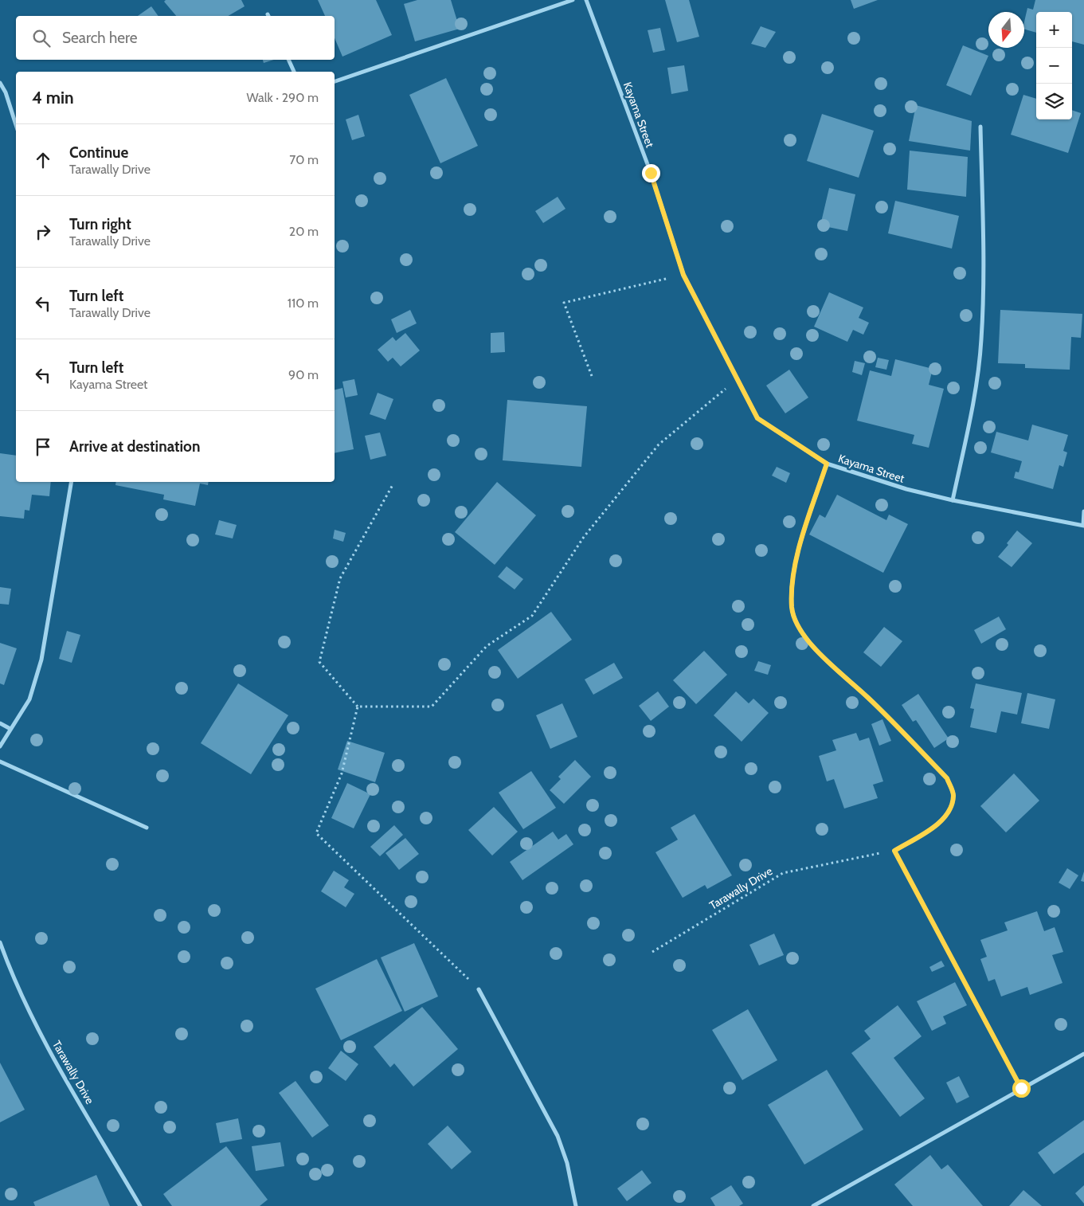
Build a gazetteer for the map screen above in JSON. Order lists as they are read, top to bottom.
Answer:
{
  "streets": {
    "street": ["Kayama Street", "Tarawally Drive"]
  },
  "north": "bottom",
  "page": {
    "map_buttons": ["+", "−"],
    "search": "Search here",
    "heading": ["4 min", "Walk · 290 m"],
    "list": [
      ["Continue", "Tarawally Drive", "70 m"],
      ["Turn right", "Tarawally Drive", "20 m"],
      ["Turn left", "Tarawally Drive", "110 m"],
      ["Turn left", "Kayama Street", "90 m"],
      "Arrive at destination"
    ]
  }
}
